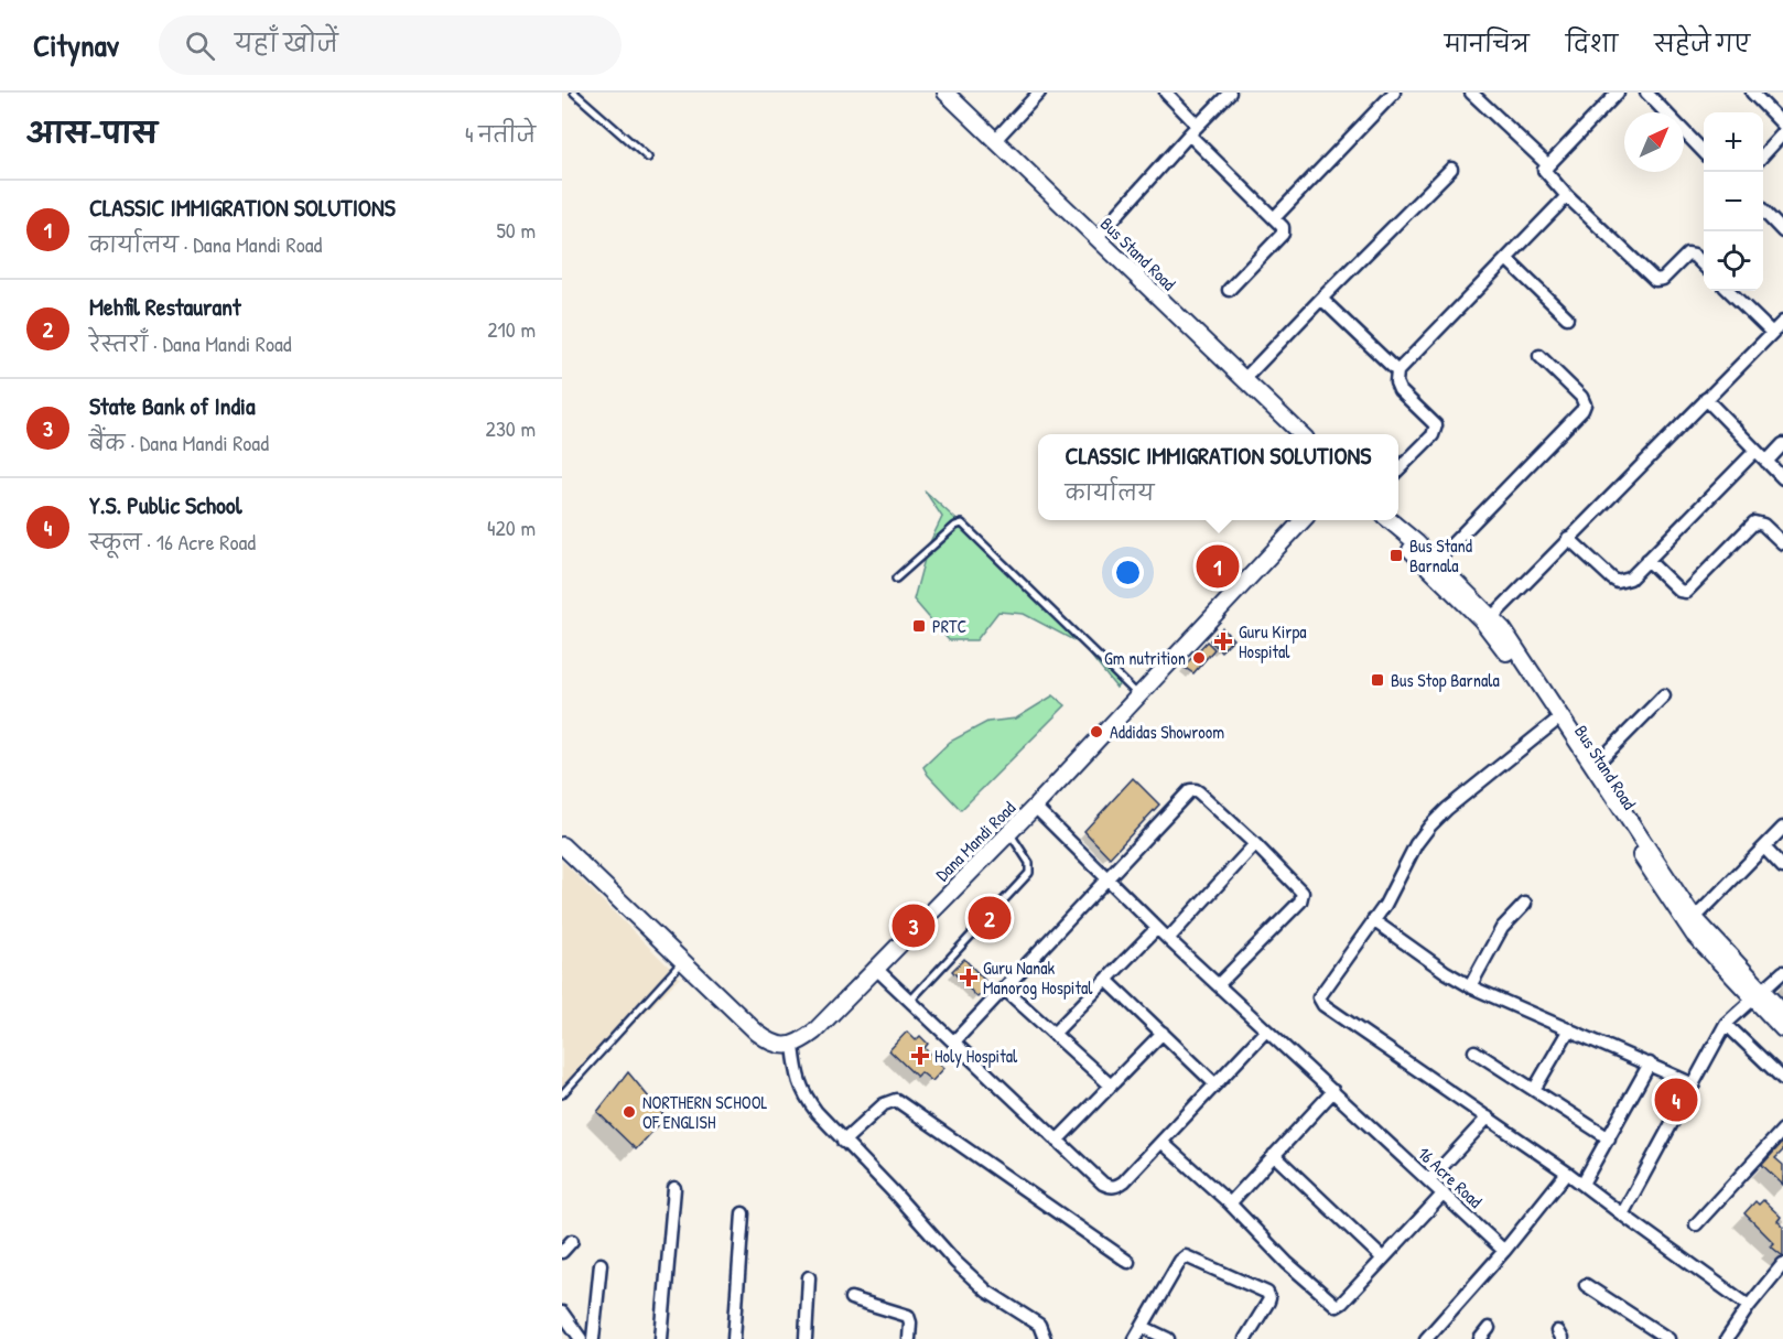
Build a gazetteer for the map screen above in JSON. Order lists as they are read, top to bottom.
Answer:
{
  "streets": {
    "street": ["Bus Stand Road", "Dana Mandi Road", "16 Acre Road"]
  },
  "crossings": [
    ["Dana Mandi Road", "16 Acre Road"]
  ],
  "places": {
    "transit": ["Bus Stand Barnala", "PRTC", "Bus Stop Barnala"],
    "health": ["Guru Kirpa Hospital", "Guru Nanak Manorog Hospital", "Holy Hospital"],
    "other": ["Gm nutrition", "Addidas Showroom", "NORTHERN SCHOOL OF ENGLISH"]
  },
  "north": "top right",
  "page": {
    "header": "Citynav",
    "search": "यहाँ खोजें",
    "nav": ["मानचित्र", "दिशा", "सहेजे गए"],
    "heading": ["आस-पास", "4 नतीजे"],
    "map_buttons": ["+", "−"],
    "list": [
      {
        "mark": "1",
        "name": "CLASSIC IMMIGRATION SOLUTIONS",
        "note": "कार्यालय · Dana Mandi Road",
        "value": "50 m"
      },
      {
        "mark": "2",
        "name": "Mehfil Restaurant",
        "note": "रेस्तराँ · Dana Mandi Road",
        "value": "210 m"
      },
      {
        "mark": "3",
        "name": "State Bank of India",
        "note": "बैंक · Dana Mandi Road",
        "value": "230 m"
      },
      {
        "mark": "4",
        "name": "Y.S. Public School",
        "note": "स्कूल · 16 Acre Road",
        "value": "420 m"
      }
    ],
    "popup": ["CLASSIC IMMIGRATION SOLUTIONS", "कार्यालय"],
    "pins": [
      "1",
      "2",
      "3",
      "4"
    ]
  }
}
